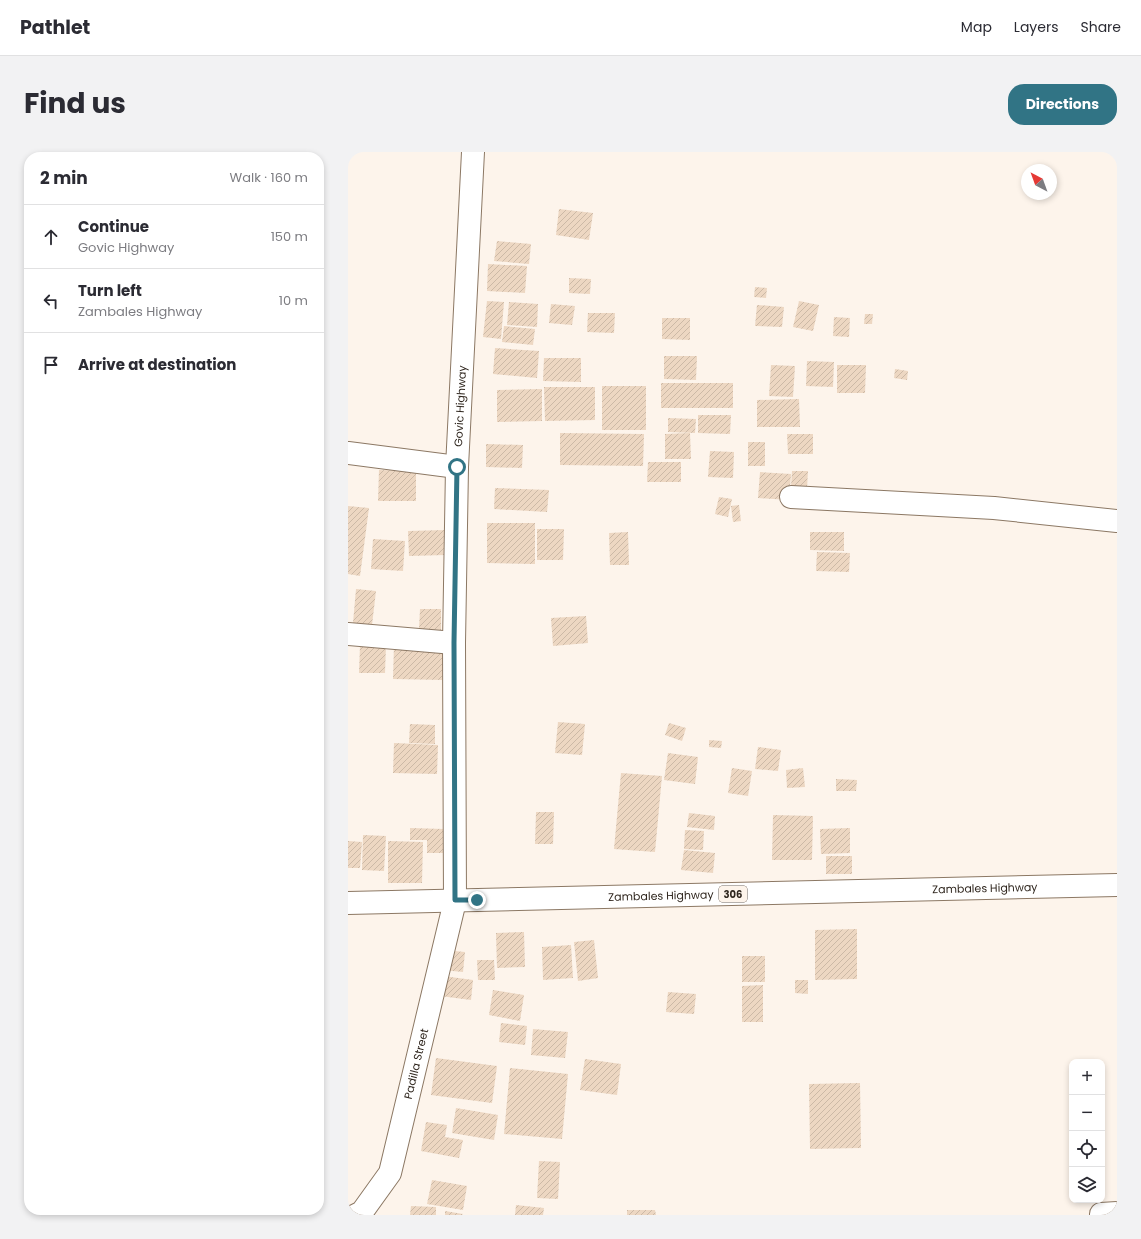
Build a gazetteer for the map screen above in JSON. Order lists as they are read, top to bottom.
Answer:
{
  "streets": {
    "main road": [
      "Govic Highway",
      "Zambales Highway",
      "306",
      "Padilla Street"
    ]
  },
  "crossings": [
    ["Govic Highway", "Zambales Highway"],
    ["Govic Highway", "Padilla Street"],
    ["Zambales Highway", "Padilla Street"]
  ],
  "north": "top left",
  "page": {
    "header": "Pathlet",
    "nav": ["Map", "Layers", "Share"],
    "title": "Find us",
    "buttons": "Directions",
    "heading": ["2 min", "Walk · 160 m"],
    "list": [
      ["Continue", "Govic Highway", "150 m"],
      ["Turn left", "Zambales Highway", "10 m"],
      "Arrive at destination"
    ],
    "map_buttons": ["+", "−"]
  }
}
